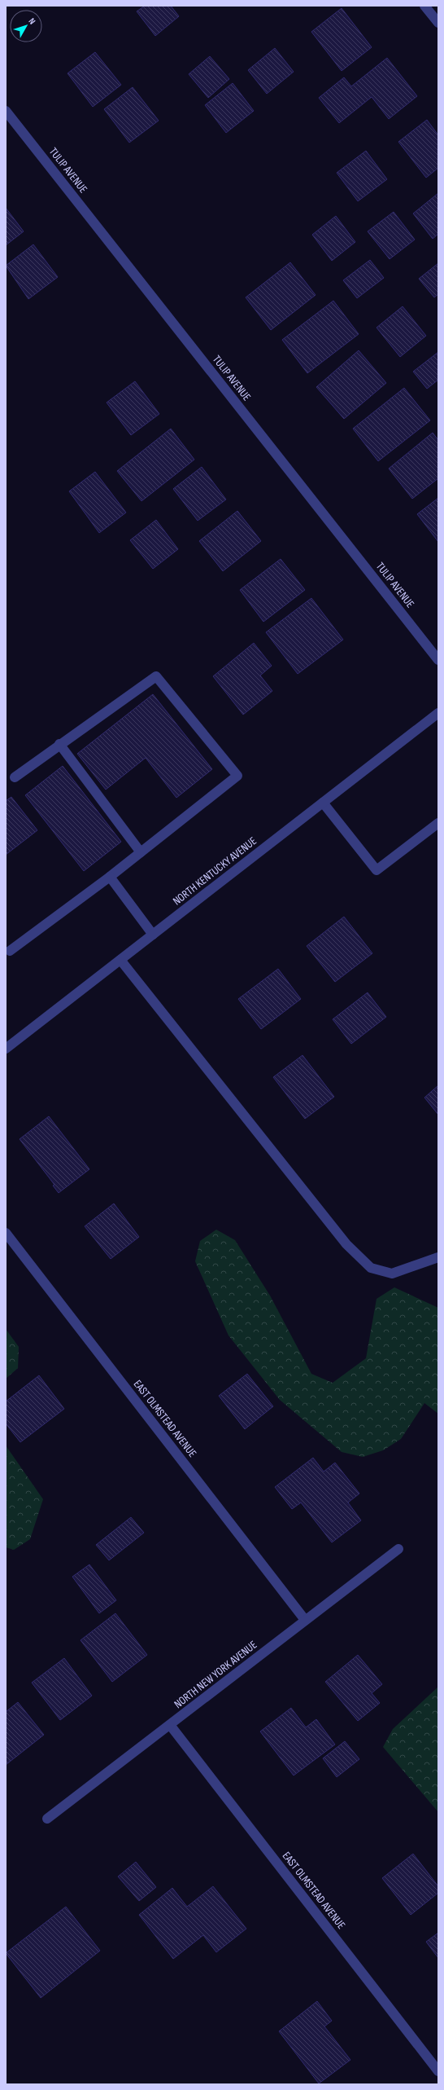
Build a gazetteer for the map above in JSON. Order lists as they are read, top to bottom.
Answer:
{
  "streets": {
    "street": [
      "TULIP AVENUE",
      "NORTH KENTUCKY AVENUE",
      "EAST OLMSTEAD AVENUE",
      "NORTH NEW YORK AVENUE"
    ]
  },
  "crossings": [
    ["EAST OLMSTEAD AVENUE", "NORTH NEW YORK AVENUE"]
  ],
  "north": "top right"
}
